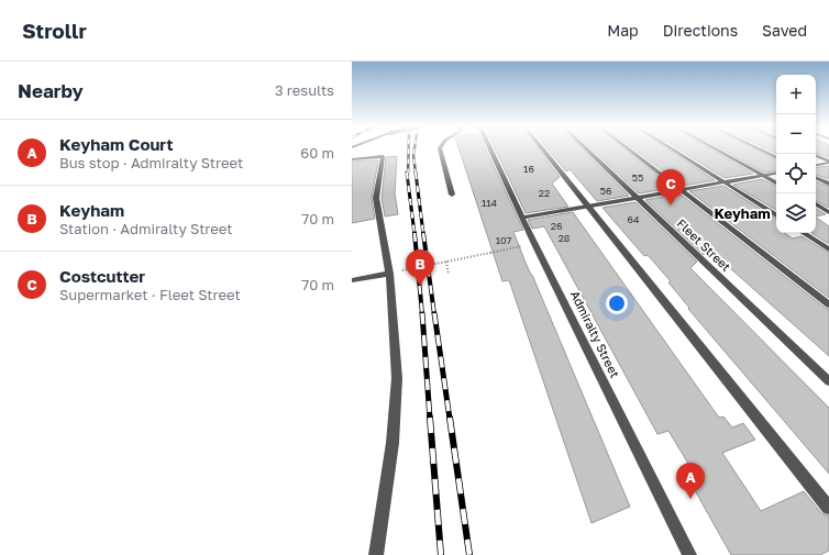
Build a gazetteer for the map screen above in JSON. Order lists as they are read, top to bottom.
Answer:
{
  "streets": {
    "street": ["Fleet Street", "Admiralty Street"]
  },
  "districts": ["Keyham"],
  "house_numbers": [
    "16",
    "55",
    "56",
    "22",
    "114",
    "64",
    "26",
    "28",
    "107"
  ],
  "page": {
    "header": "Strollr",
    "nav": ["Map", "Directions", "Saved"],
    "heading": ["Nearby", "3 results"],
    "map_buttons": ["+", "−"],
    "list": [
      {
        "mark": "A",
        "name": "Keyham Court",
        "note": "Bus stop · Admiralty Street",
        "value": "60 m"
      },
      {
        "mark": "B",
        "name": "Keyham",
        "note": "Station · Admiralty Street",
        "value": "70 m"
      },
      {
        "mark": "C",
        "name": "Costcutter",
        "note": "Supermarket · Fleet Street",
        "value": "70 m"
      }
    ],
    "pins": ["C", "B", "A"]
  }
}
